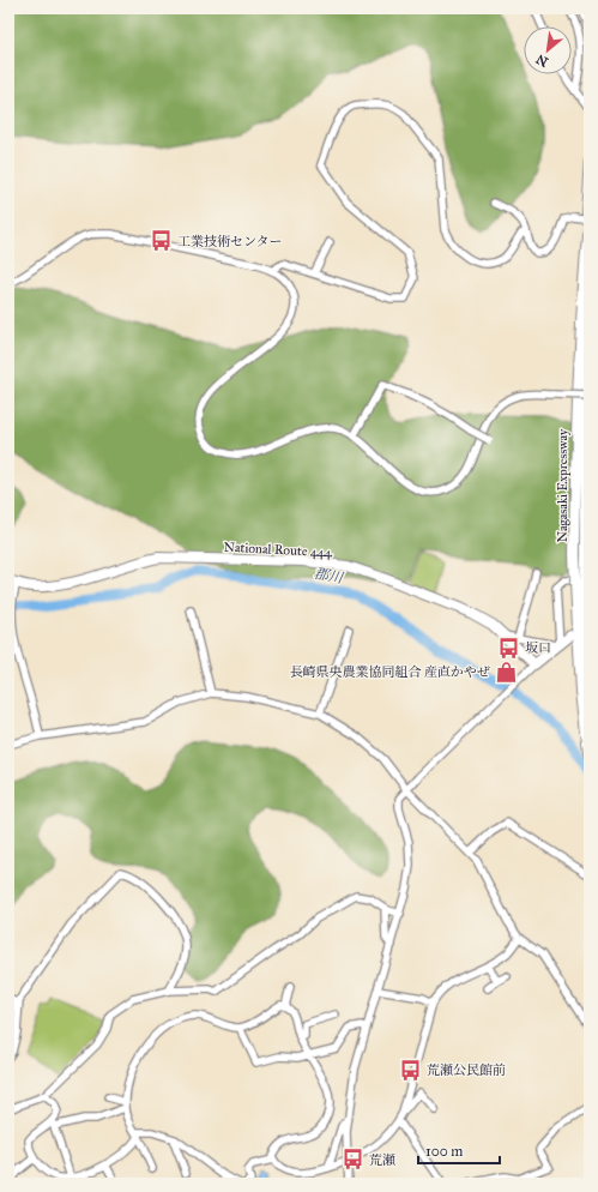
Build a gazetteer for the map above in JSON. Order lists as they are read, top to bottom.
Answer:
{
  "streets": {
    "highway": ["Nagasaki Expressway", "National Route 444"]
  },
  "water": ["郡川"],
  "places": {
    "bus stop": [
      "工業技術センター",
      "坂口",
      "荒瀬公民館前",
      "荒瀬"
    ],
    "shop": ["長崎県央農業協同組合 産直かやぜ"]
  },
  "scale_bar": "100 m",
  "north": "bottom left"
}
